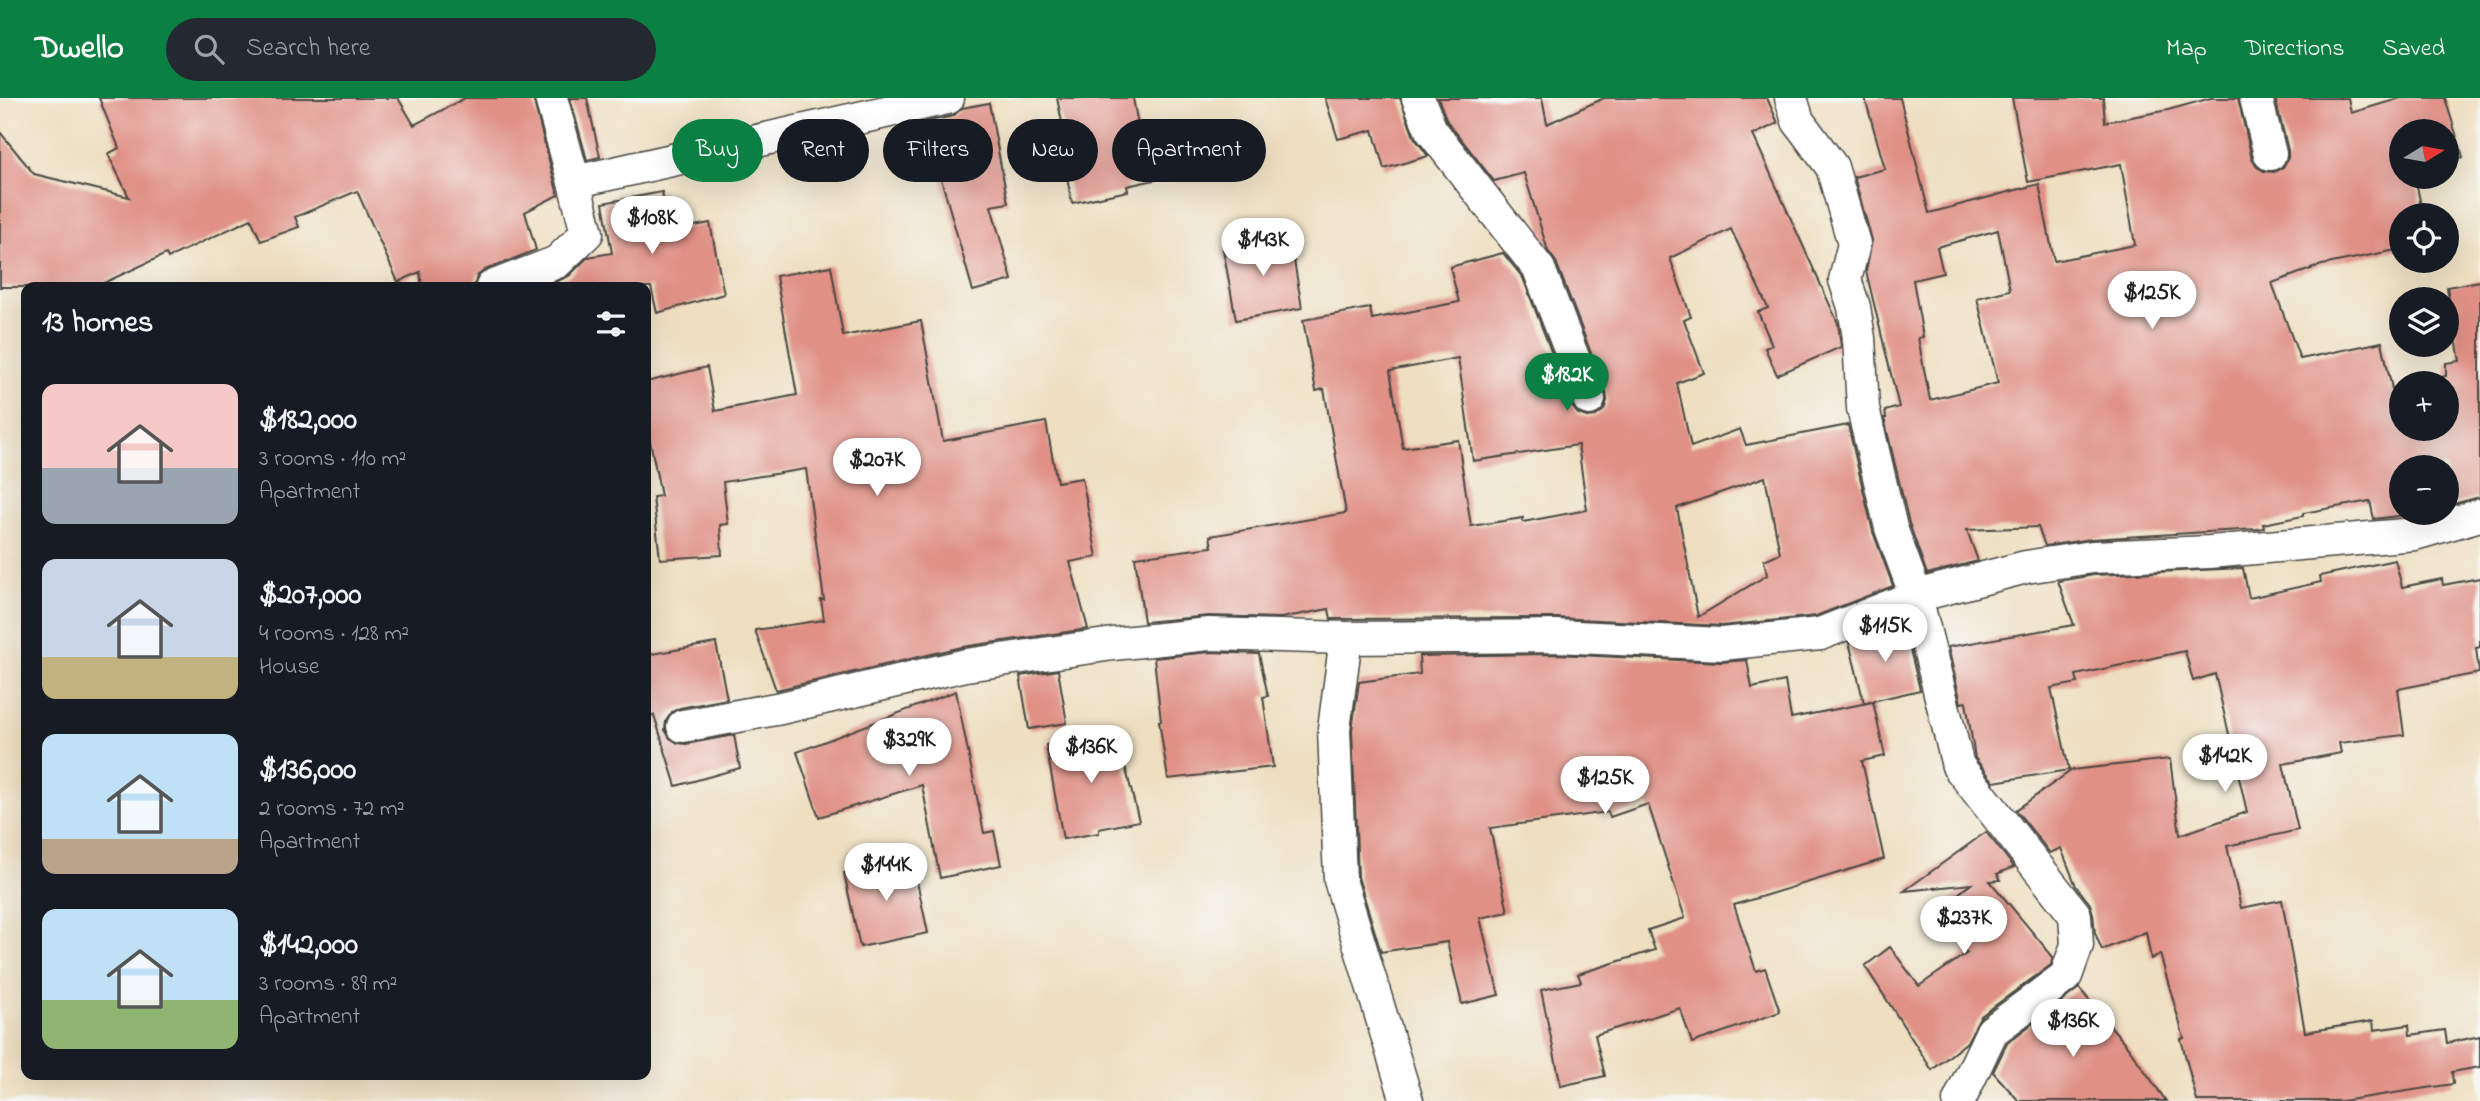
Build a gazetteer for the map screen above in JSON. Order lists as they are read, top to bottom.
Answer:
{
  "north": "right",
  "page": {
    "header": "Dwello",
    "search": "Search here",
    "nav": ["Map", "Directions", "Saved"],
    "map_buttons": ["+", "−"],
    "chip": [
      "Buy",
      "Rent",
      "Filters",
      "New",
      "Apartment"
    ],
    "price": [
      "$108K",
      "$143K",
      "$125K",
      "$182K",
      "$207K",
      "$115K",
      "$329K",
      "$136K",
      "$142K",
      "$125K",
      "$144K",
      "$237K",
      "$136K"
    ],
    "heading": "13 homes",
    "list": [
      {
        "name": "$182,000",
        "note": "3 rooms · 110 m² · Apartment"
      },
      {
        "name": "$207,000",
        "note": "4 rooms · 128 m² · House"
      },
      {
        "name": "$136,000",
        "note": "2 rooms · 72 m² · Apartment"
      },
      {
        "name": "$142,000",
        "note": "3 rooms · 89 m² · Apartment"
      }
    ]
  }
}
